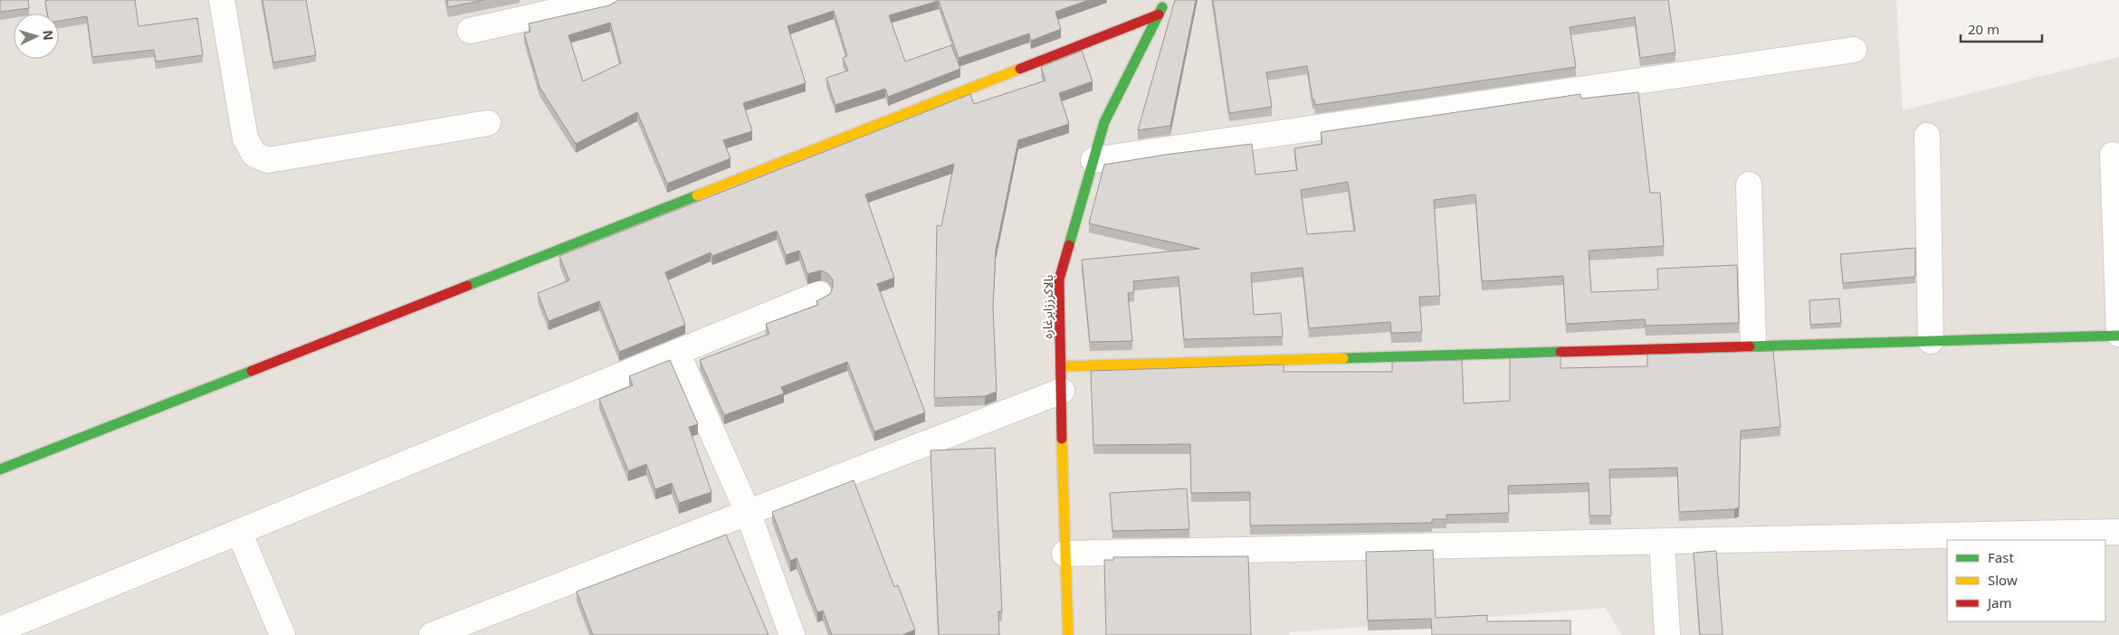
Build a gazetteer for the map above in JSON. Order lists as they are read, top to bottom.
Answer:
{
  "streets": {
    "street": ["بالاکرززابرغاره"]
  },
  "legend": ["Fast", "Slow", "Jam"],
  "scale_bar": "20 m",
  "north": "right"
}
